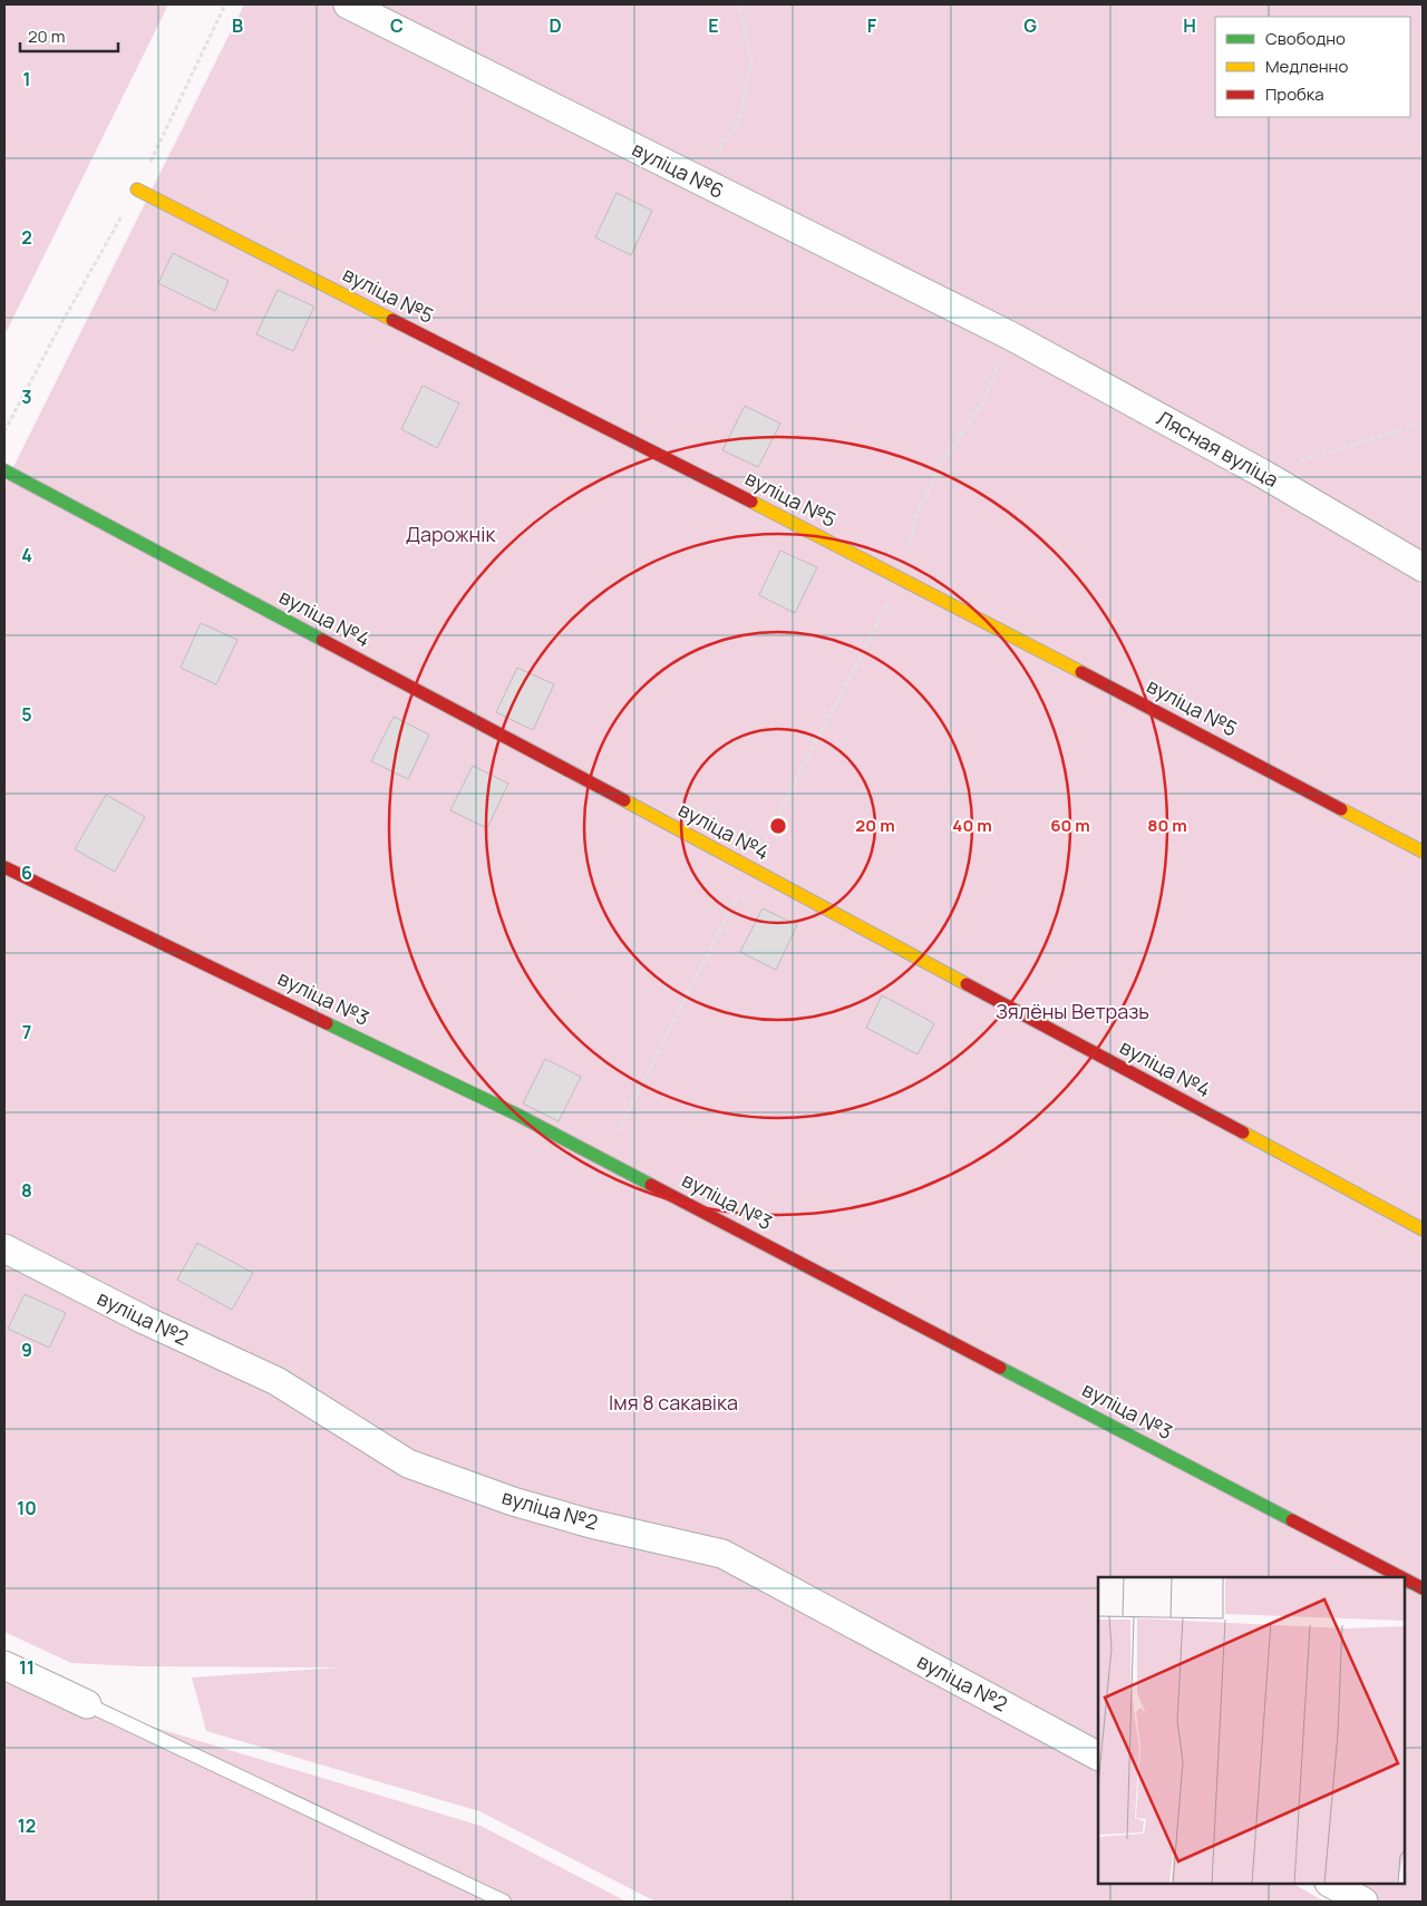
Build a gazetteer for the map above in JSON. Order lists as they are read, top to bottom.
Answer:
{
  "streets": {
    "street": [
      "вуліца №6",
      "вуліца №5",
      "Лясная вуліца",
      "вуліца №4",
      "вуліца №3",
      "вуліца №2"
    ]
  },
  "crossings": [
    ["вуліца №6", "Лясная вуліца"]
  ],
  "parks": ["Дарожнік", "Зялёны Ветразь", "Імя 8 сакавіка"],
  "legend": ["Свободно", "Медленно", "Пробка"],
  "scale_bar": "20 m",
  "grid": {
    "columns": [
      "B",
      "C",
      "D",
      "E",
      "F",
      "G",
      "H"
    ],
    "rows": [
      "1",
      "2",
      "3",
      "4",
      "5",
      "6",
      "7",
      "8",
      "9",
      "10",
      "11",
      "12"
    ]
  },
  "rings": [
    "20 m",
    "40 m",
    "60 m",
    "80 m"
  ]
}
